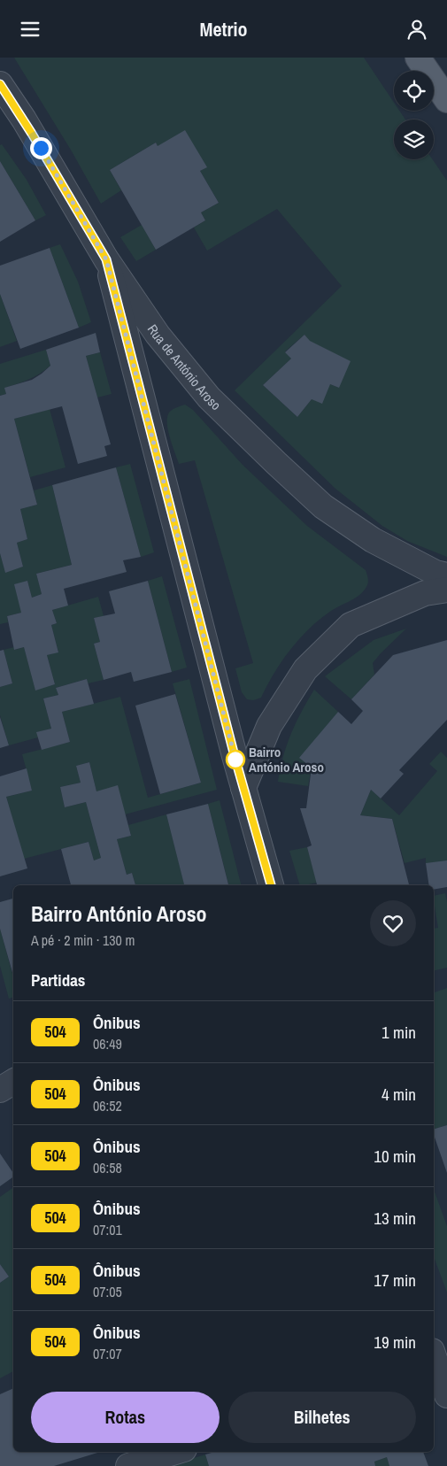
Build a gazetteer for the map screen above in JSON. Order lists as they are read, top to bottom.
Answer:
{
  "streets": {
    "street": ["Rua de António Aroso"]
  },
  "places": ["Bairro António Aroso"],
  "lines": ["bus line 504"],
  "page": {
    "header": "Metrio",
    "heading": [
      ["Bairro António Aroso", "A pé · 2 min · 130 m"],
      "Partidas"
    ],
    "list": [
      {
        "mark": "504",
        "name": "Ônibus",
        "note": "06:49",
        "value": "1 min"
      },
      {
        "mark": "504",
        "name": "Ônibus",
        "note": "06:52",
        "value": "4 min"
      },
      {
        "mark": "504",
        "name": "Ônibus",
        "note": "06:58",
        "value": "10 min"
      },
      {
        "mark": "504",
        "name": "Ônibus",
        "note": "07:01",
        "value": "13 min"
      },
      {
        "mark": "504",
        "name": "Ônibus",
        "note": "07:05",
        "value": "17 min"
      },
      {
        "mark": "504",
        "name": "Ônibus",
        "note": "07:07",
        "value": "19 min"
      }
    ],
    "buttons": ["Rotas", "Bilhetes"]
  }
}
